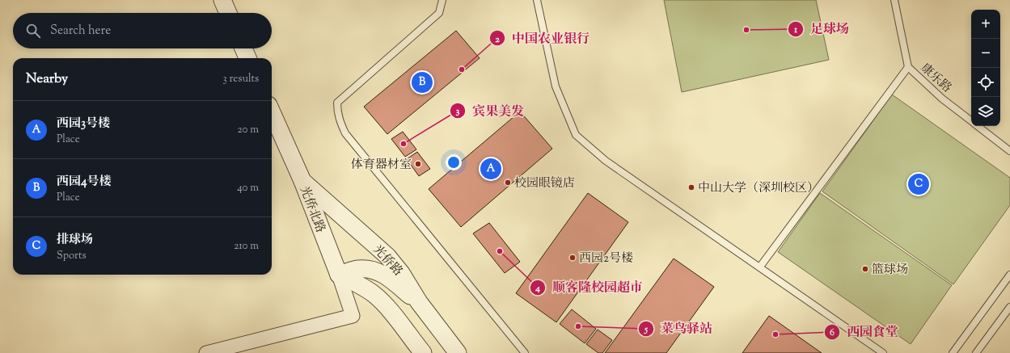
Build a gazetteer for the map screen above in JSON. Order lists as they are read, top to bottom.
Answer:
{
  "streets": {
    "street": ["光侨北路", "光侨路"],
    "lane": ["康乐路"]
  },
  "crossings": [
    ["光侨北路", "光侨路"]
  ],
  "places": [
    "足球场",
    "中国农业银行",
    "宾果美发",
    "体育器材室",
    "校园眼镜店",
    "中山大学（深圳校区）",
    "顺客隆校园超市",
    "西园2号楼",
    "篮球场",
    "菜鸟驿站",
    "西园食堂"
  ],
  "page": {
    "map_buttons": ["+", "−"],
    "search": "Search here",
    "heading": ["Nearby", "3 results"],
    "pins": ["B", "A", "C"],
    "list": [
      {
        "mark": "A",
        "name": "西园3号楼",
        "note": "Place",
        "value": "20 m"
      },
      {
        "mark": "B",
        "name": "西园4号楼",
        "note": "Place",
        "value": "40 m"
      },
      {
        "mark": "C",
        "name": "排球场",
        "note": "Sports",
        "value": "210 m"
      }
    ]
  }
}
